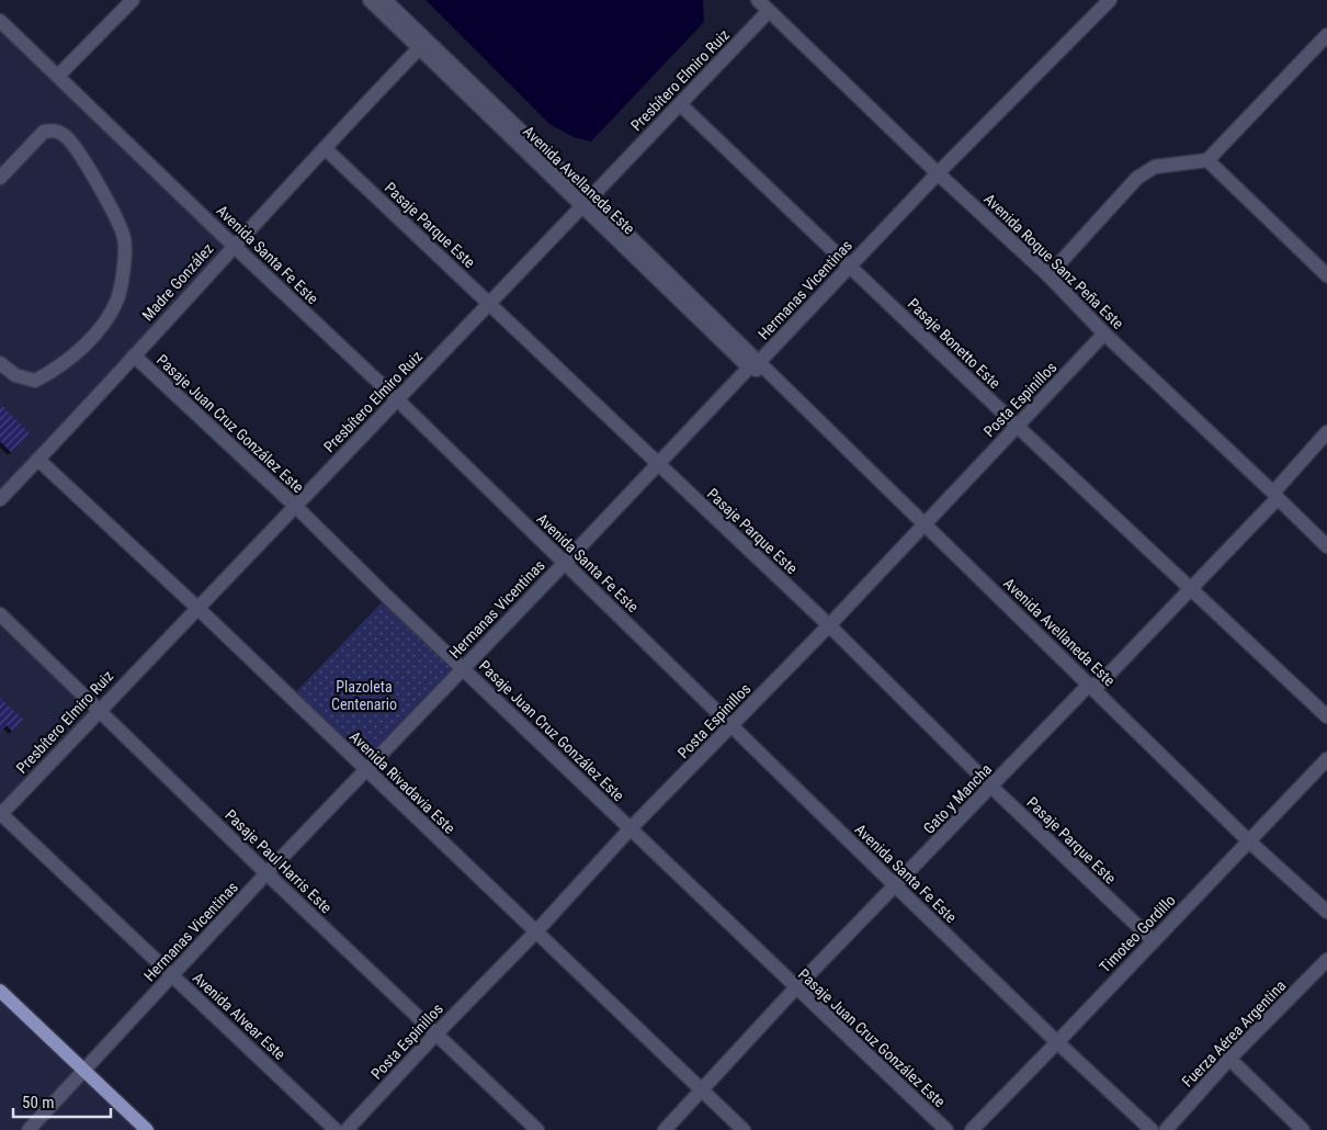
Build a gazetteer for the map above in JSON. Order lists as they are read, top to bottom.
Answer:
{
  "streets": {
    "street": [
      "Presbítero Elmiro Ruiz",
      "Avenida Avellaneda Este",
      "Pasaje Parque Este",
      "Avenida Santa Fe Este",
      "Avenida Roque Sanz Peña Este",
      "Madre González",
      "Hermanas Vicentinas",
      "Pasaje Bonetto Este",
      "Posta Espinillos",
      "Pasaje Juan Cruz González Este",
      "Avenida Rivadavia Este",
      "Gato y Mancha",
      "Pasaje Paul Harris Este",
      "Timoteo Gordillo",
      "Avenida Alvear Este",
      "Fuerza Aérea Argentina"
    ]
  },
  "crossings": [
    ["Presbítero Elmiro Ruiz", "Avenida Avellaneda Este"],
    ["Presbítero Elmiro Ruiz", "Pasaje Parque Este"],
    ["Presbítero Elmiro Ruiz", "Avenida Santa Fe Este"],
    ["Presbítero Elmiro Ruiz", "Avenida Roque Sanz Peña Este"],
    ["Presbítero Elmiro Ruiz", "Pasaje Bonetto Este"],
    ["Presbítero Elmiro Ruiz", "Pasaje Juan Cruz González Este"],
    ["Presbítero Elmiro Ruiz", "Avenida Rivadavia Este"],
    ["Presbítero Elmiro Ruiz", "Pasaje Paul Harris Este"],
    ["Presbítero Elmiro Ruiz", "Avenida Alvear Este"],
    ["Avenida Avellaneda Este", "Madre González"],
    ["Avenida Avellaneda Este", "Hermanas Vicentinas"],
    ["Avenida Avellaneda Este", "Posta Espinillos"],
    ["Avenida Avellaneda Este", "Gato y Mancha"],
    ["Avenida Avellaneda Este", "Timoteo Gordillo"],
    ["Pasaje Parque Este", "Madre González"],
    ["Pasaje Parque Este", "Hermanas Vicentinas"],
    ["Pasaje Parque Este", "Posta Espinillos"],
    ["Pasaje Parque Este", "Gato y Mancha"],
    ["Pasaje Parque Este", "Timoteo Gordillo"],
    ["Avenida Santa Fe Este", "Madre González"],
    ["Avenida Santa Fe Este", "Hermanas Vicentinas"],
    ["Avenida Santa Fe Este", "Posta Espinillos"],
    ["Avenida Santa Fe Este", "Gato y Mancha"],
    ["Avenida Santa Fe Este", "Timoteo Gordillo"],
    ["Avenida Roque Sanz Peña Este", "Hermanas Vicentinas"],
    ["Avenida Roque Sanz Peña Este", "Posta Espinillos"],
    ["Avenida Roque Sanz Peña Este", "Gato y Mancha"],
    ["Madre González", "Pasaje Juan Cruz González Este"],
    ["Madre González", "Avenida Rivadavia Este"],
    ["Hermanas Vicentinas", "Pasaje Bonetto Este"],
    ["Hermanas Vicentinas", "Pasaje Juan Cruz González Este"],
    ["Hermanas Vicentinas", "Avenida Rivadavia Este"],
    ["Hermanas Vicentinas", "Pasaje Paul Harris Este"],
    ["Hermanas Vicentinas", "Avenida Alvear Este"],
    ["Pasaje Bonetto Este", "Posta Espinillos"],
    ["Pasaje Bonetto Este", "Gato y Mancha"],
    ["Posta Espinillos", "Pasaje Juan Cruz González Este"],
    ["Posta Espinillos", "Avenida Rivadavia Este"],
    ["Posta Espinillos", "Pasaje Paul Harris Este"],
    ["Pasaje Juan Cruz González Este", "Gato y Mancha"],
    ["Avenida Rivadavia Este", "Gato y Mancha"]
  ],
  "parks": ["Plazoleta Centenario"],
  "scale_bar": "50 m"
}
